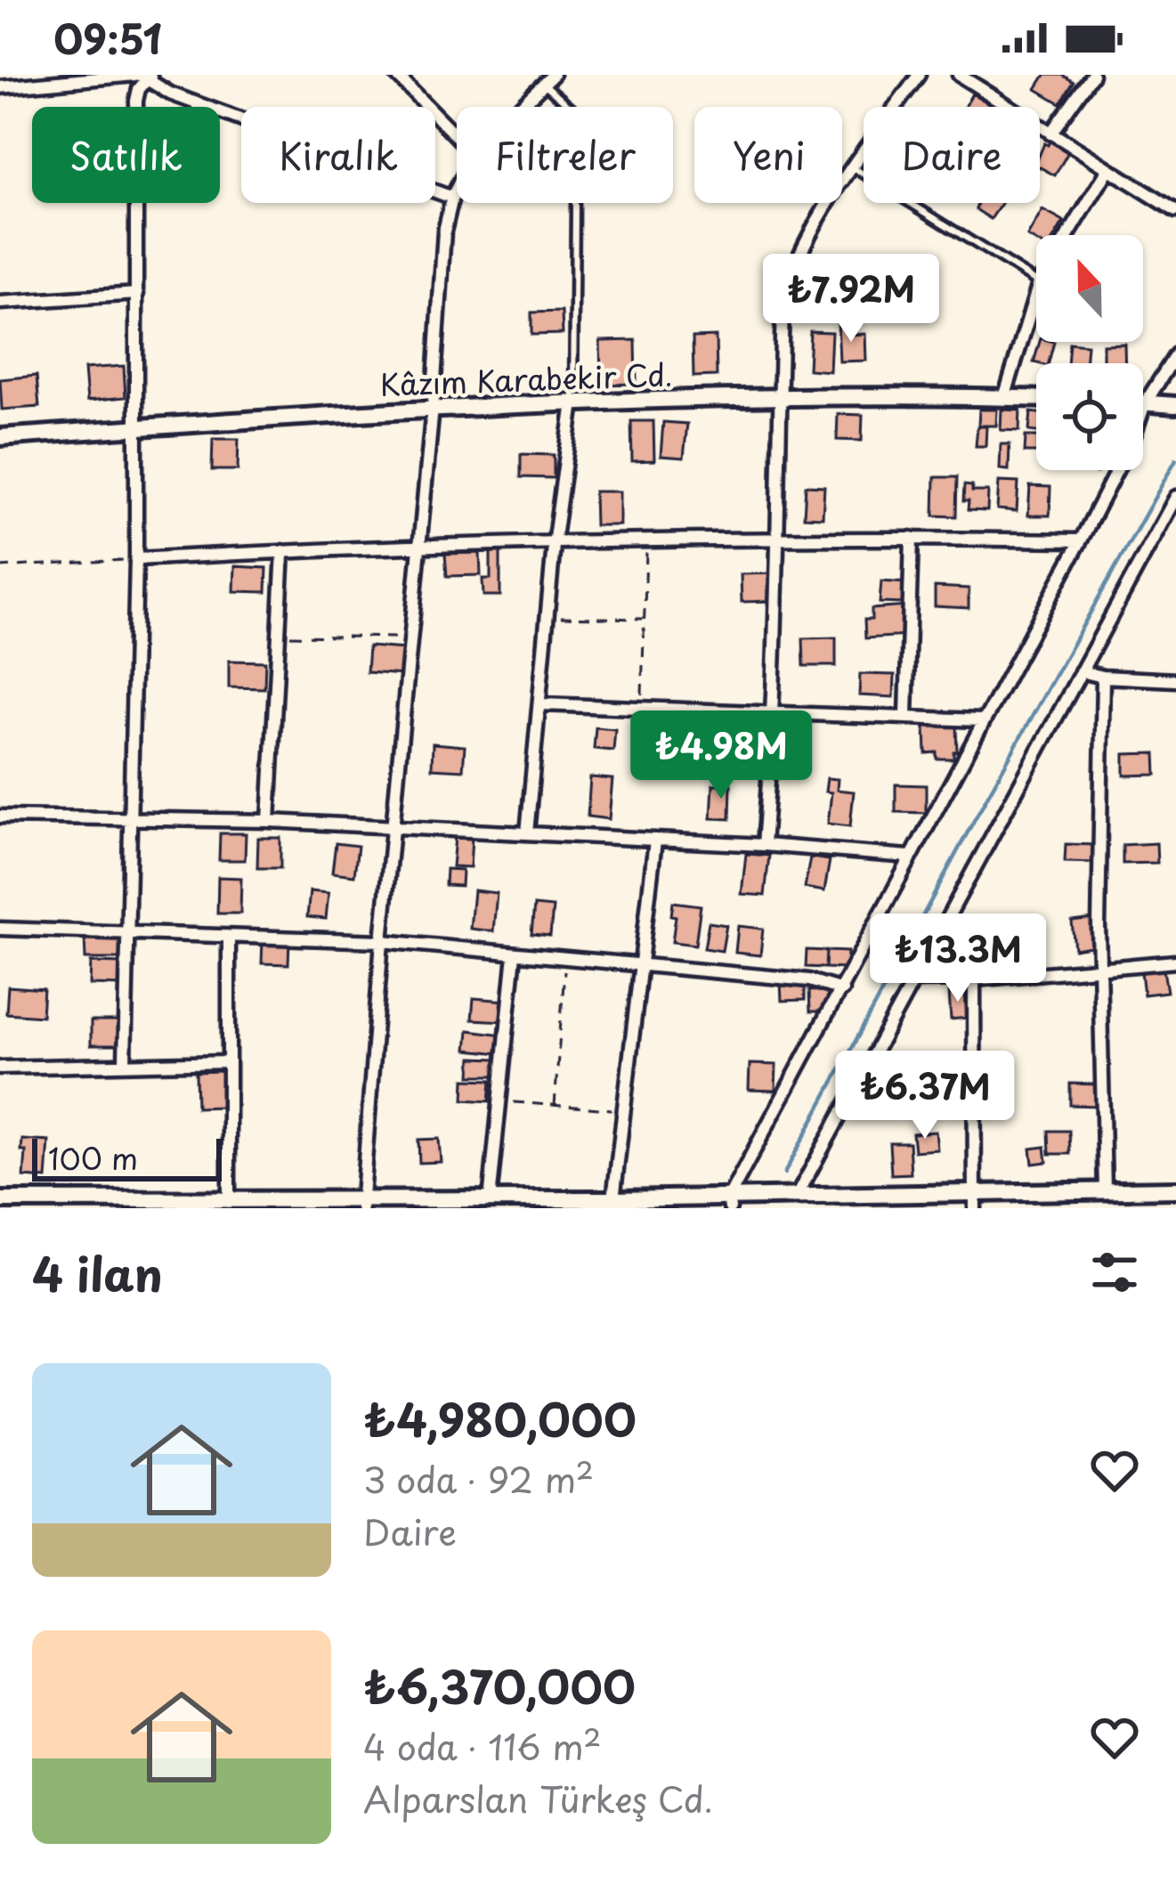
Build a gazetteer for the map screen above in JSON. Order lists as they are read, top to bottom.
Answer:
{
  "streets": {
    "street": ["Kâzım Karabekir Cd."]
  },
  "scale_bar": "100 m",
  "north": "top",
  "page": {
    "status": "09:51",
    "chip": [
      "Satılık",
      "Kiralık",
      "Filtreler",
      "Yeni",
      "Daire"
    ],
    "price": [
      "₺7.92M",
      "₺4.98M",
      "₺13.3M",
      "₺6.37M"
    ],
    "scale": "100 m",
    "heading": "4 ilan",
    "list": [
      {
        "name": "₺4,980,000",
        "note": "3 oda · 92 m² · Daire"
      },
      {
        "name": "₺6,370,000",
        "note": "4 oda · 116 m² · Alparslan Türkeş Cd."
      }
    ]
  }
}
